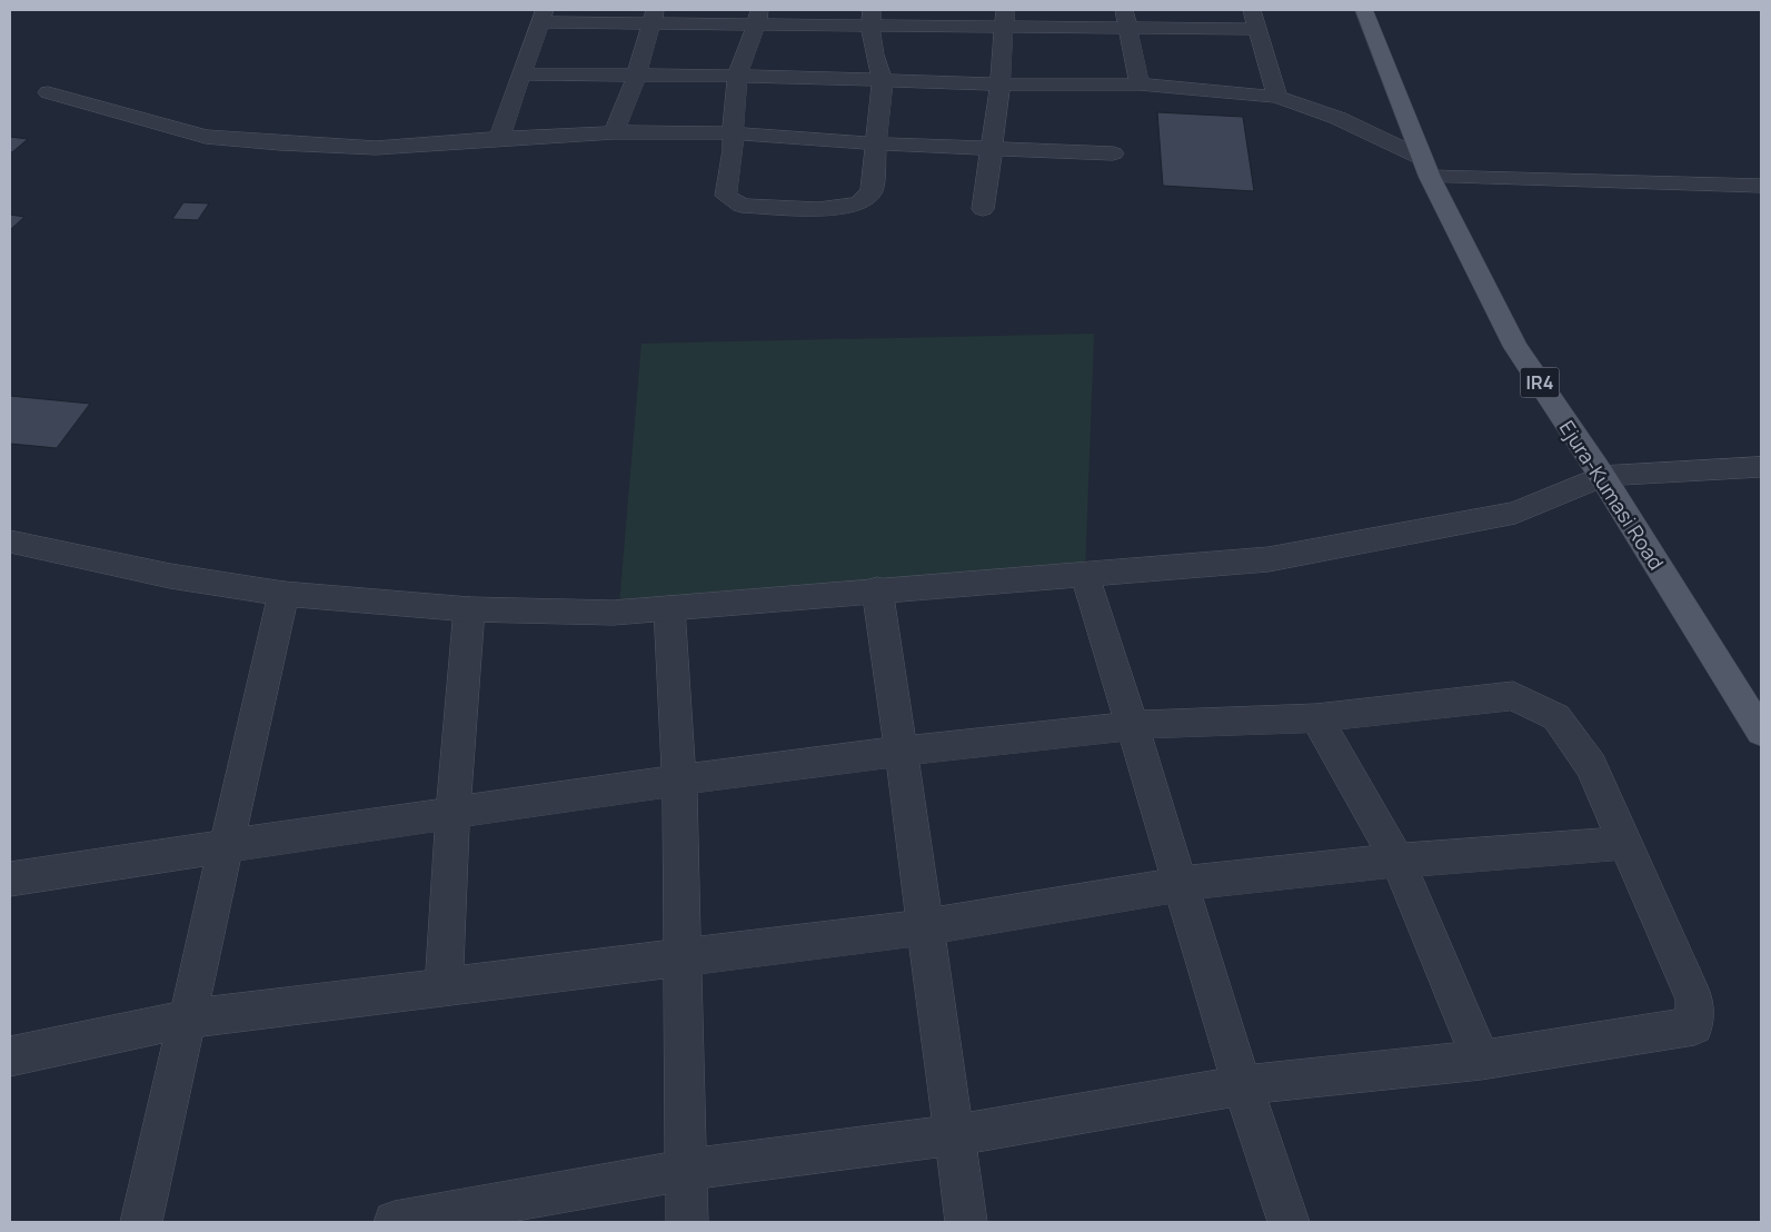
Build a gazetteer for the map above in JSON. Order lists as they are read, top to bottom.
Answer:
{
  "streets": {
    "main road": ["IR4", "Ejura-Kumasi Road"]
  }
}
